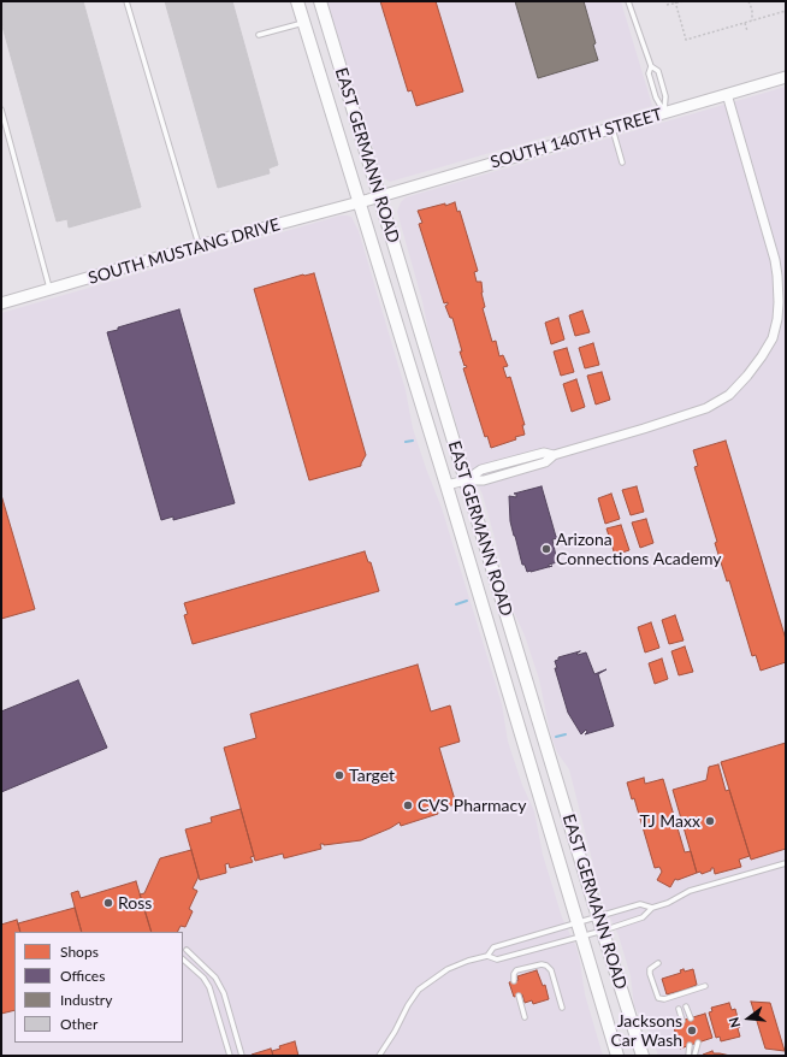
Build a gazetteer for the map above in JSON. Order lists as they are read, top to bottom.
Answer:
{
  "streets": {
    "main road": ["EAST GERMANN ROAD"],
    "street": ["SOUTH 140TH STREET", "SOUTH MUSTANG DRIVE"]
  },
  "crossings": [
    ["SOUTH 140TH STREET", "EAST GERMANN ROAD"],
    ["SOUTH 140TH STREET", "SOUTH MUSTANG DRIVE"],
    ["EAST GERMANN ROAD", "SOUTH MUSTANG DRIVE"]
  ],
  "places": [
    "Arizona Connections Academy",
    "Target",
    "CVS Pharmacy",
    "TJ Maxx",
    "Ross",
    "Jacksons Car Wash"
  ],
  "legend": [
    "Shops",
    "Offices",
    "Industry",
    "Other"
  ],
  "north": "left"
}
